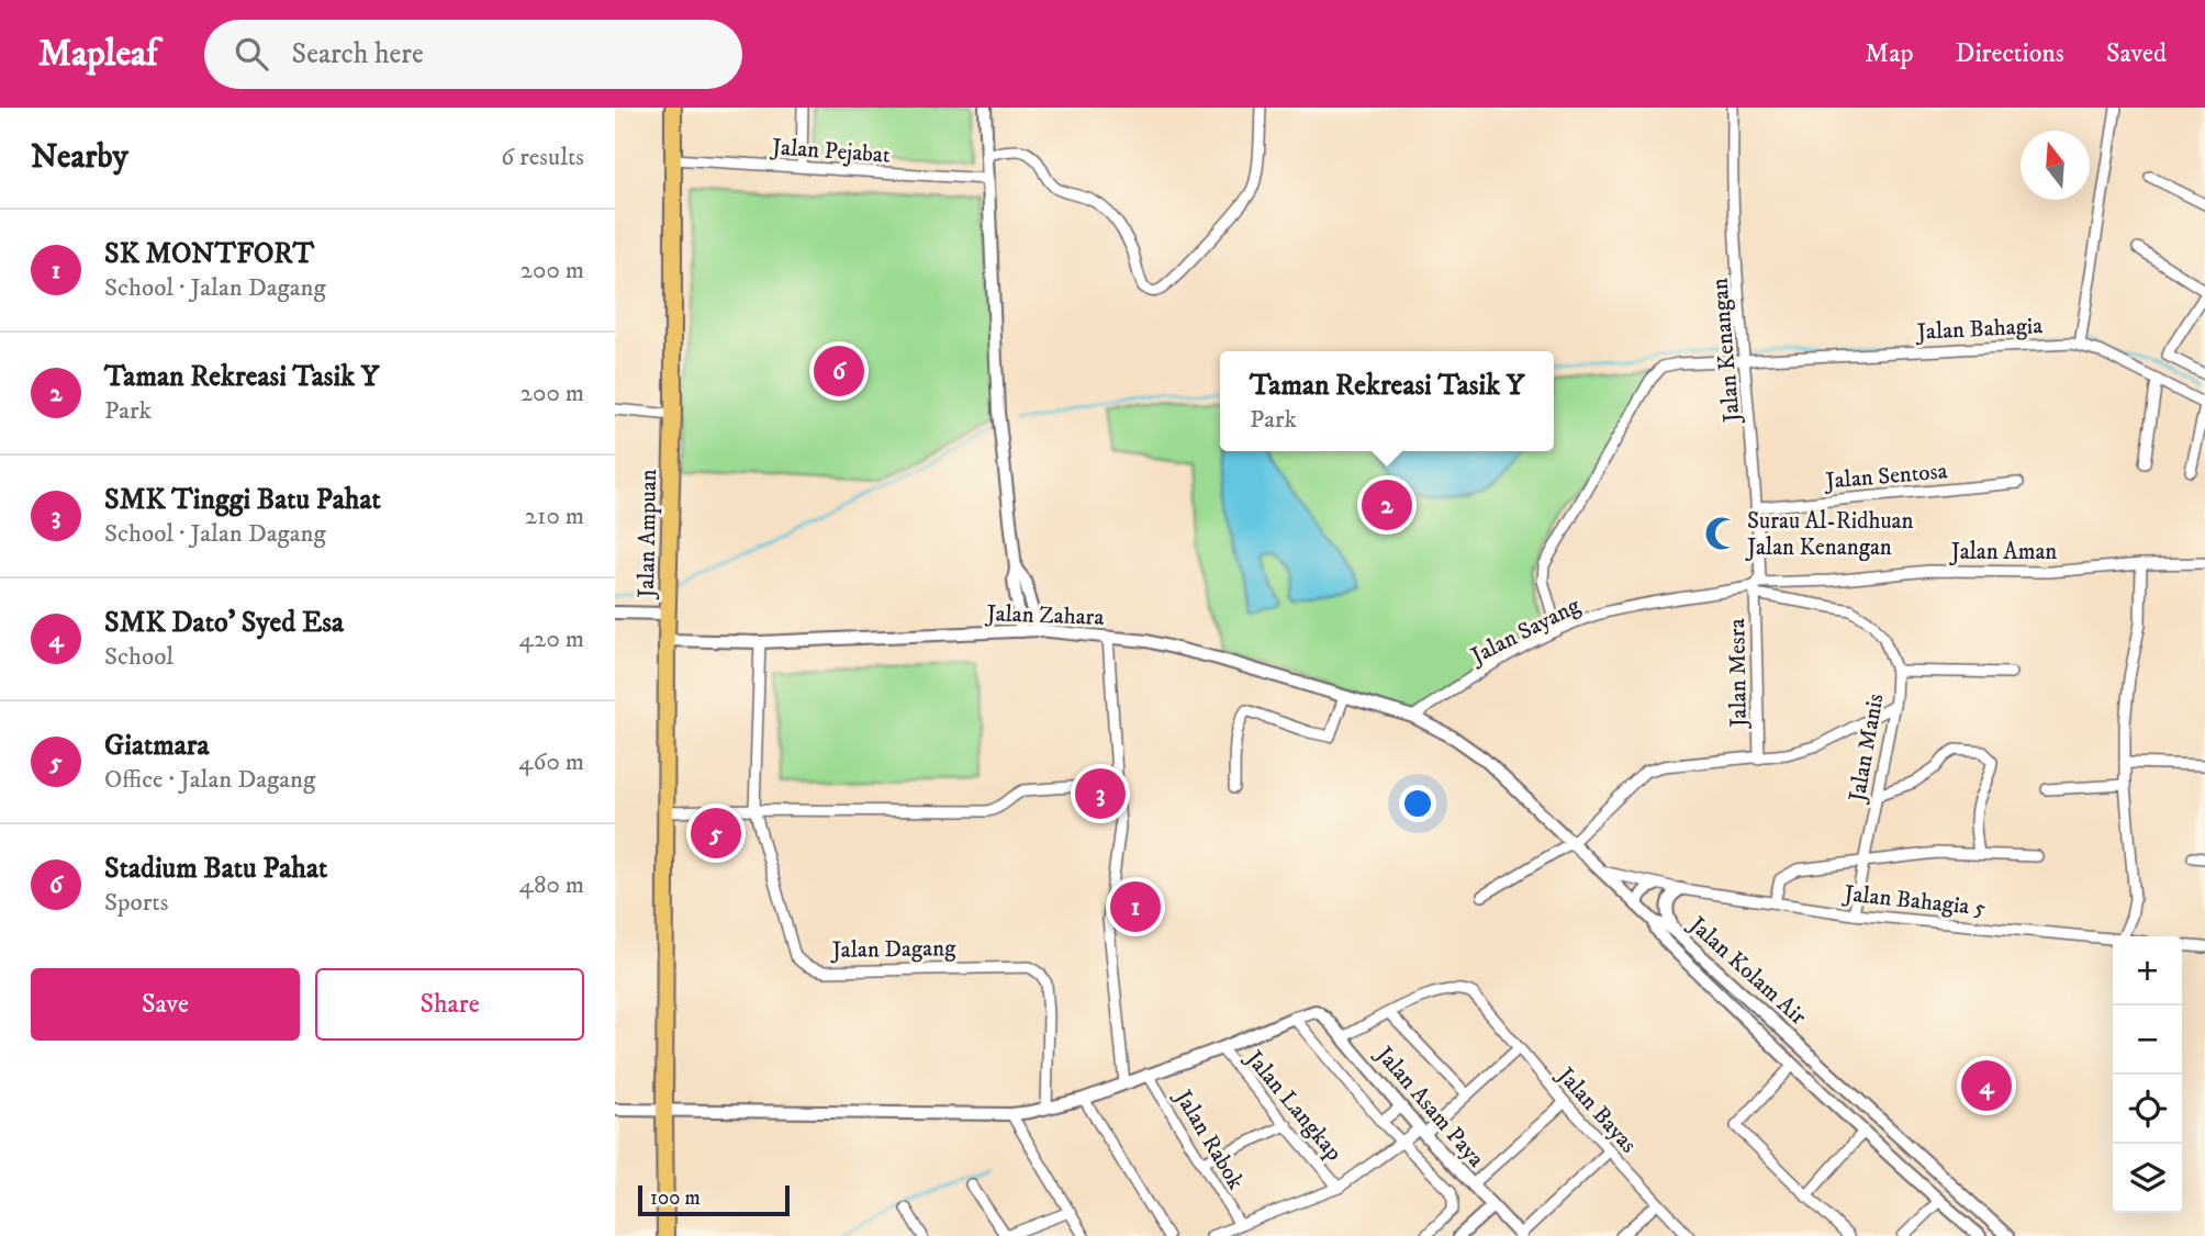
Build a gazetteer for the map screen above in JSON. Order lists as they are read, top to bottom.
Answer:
{
  "streets": {
    "main road": ["Jalan Ampuan"],
    "street": [
      "Jalan Pejabat",
      "Jalan Bahagia",
      "Jalan Kenangan",
      "Jalan Sentosa",
      "Jalan Aman",
      "Jalan Zahara",
      "Jalan Sayang",
      "Jalan Mesra",
      "Jalan Manis",
      "Jalan Bahagia 5",
      "Jalan Dagang",
      "Jalan Kolam Air",
      "Jalan Langkap",
      "Jalan Asam Paya",
      "Jalan Bayas",
      "Jalan Rabok"
    ]
  },
  "crossings": [
    ["Jalan Pejabat", "Jalan Ampuan"],
    ["Jalan Bahagia", "Jalan Kenangan"],
    ["Jalan Bahagia", "Jalan Sayang"],
    ["Jalan Kenangan", "Jalan Sentosa"],
    ["Jalan Kenangan", "Jalan Aman"],
    ["Jalan Kenangan", "Jalan Sayang"],
    ["Jalan Kenangan", "Jalan Mesra"],
    ["Jalan Kenangan", "Jalan Manis"],
    ["Jalan Ampuan", "Jalan Zahara"],
    ["Jalan Aman", "Jalan Sayang"],
    ["Jalan Aman", "Jalan Mesra"],
    ["Jalan Aman", "Jalan Manis"],
    ["Jalan Zahara", "Jalan Sayang"],
    ["Jalan Zahara", "Jalan Mesra"],
    ["Jalan Zahara", "Jalan Bahagia 5"],
    ["Jalan Zahara", "Jalan Dagang"],
    ["Jalan Zahara", "Jalan Kolam Air"],
    ["Jalan Sayang", "Jalan Mesra"],
    ["Jalan Sayang", "Jalan Manis"],
    ["Jalan Mesra", "Jalan Manis"],
    ["Jalan Manis", "Jalan Bahagia 5"]
  ],
  "places": {
    "mosque": ["Surau Al-Ridhuan Jalan Kenangan"]
  },
  "scale_bar": "100 m",
  "north": "top",
  "page": {
    "header": "Mapleaf",
    "search": "Search here",
    "nav": ["Map", "Directions", "Saved"],
    "heading": ["Nearby", "6 results"],
    "list": [
      {
        "mark": "1",
        "name": "SK MONTFORT",
        "note": "School · Jalan Dagang",
        "value": "200 m"
      },
      {
        "mark": "2",
        "name": "Taman Rekreasi Tasik Y",
        "note": "Park",
        "value": "200 m"
      },
      {
        "mark": "3",
        "name": "SMK Tinggi Batu Pahat",
        "note": "School · Jalan Dagang",
        "value": "210 m"
      },
      {
        "mark": "4",
        "name": "SMK Dato' Syed Esa",
        "note": "School",
        "value": "420 m"
      },
      {
        "mark": "5",
        "name": "Giatmara",
        "note": "Office · Jalan Dagang",
        "value": "460 m"
      },
      {
        "mark": "6",
        "name": "Stadium Batu Pahat",
        "note": "Sports",
        "value": "480 m"
      }
    ],
    "pins": [
      "6",
      "2",
      "3",
      "5",
      "1",
      "4"
    ],
    "popup": ["Taman Rekreasi Tasik Y", "Park"],
    "map_buttons": ["+", "−"],
    "buttons": ["Save", "Share"],
    "scale": "100 m"
  }
}
